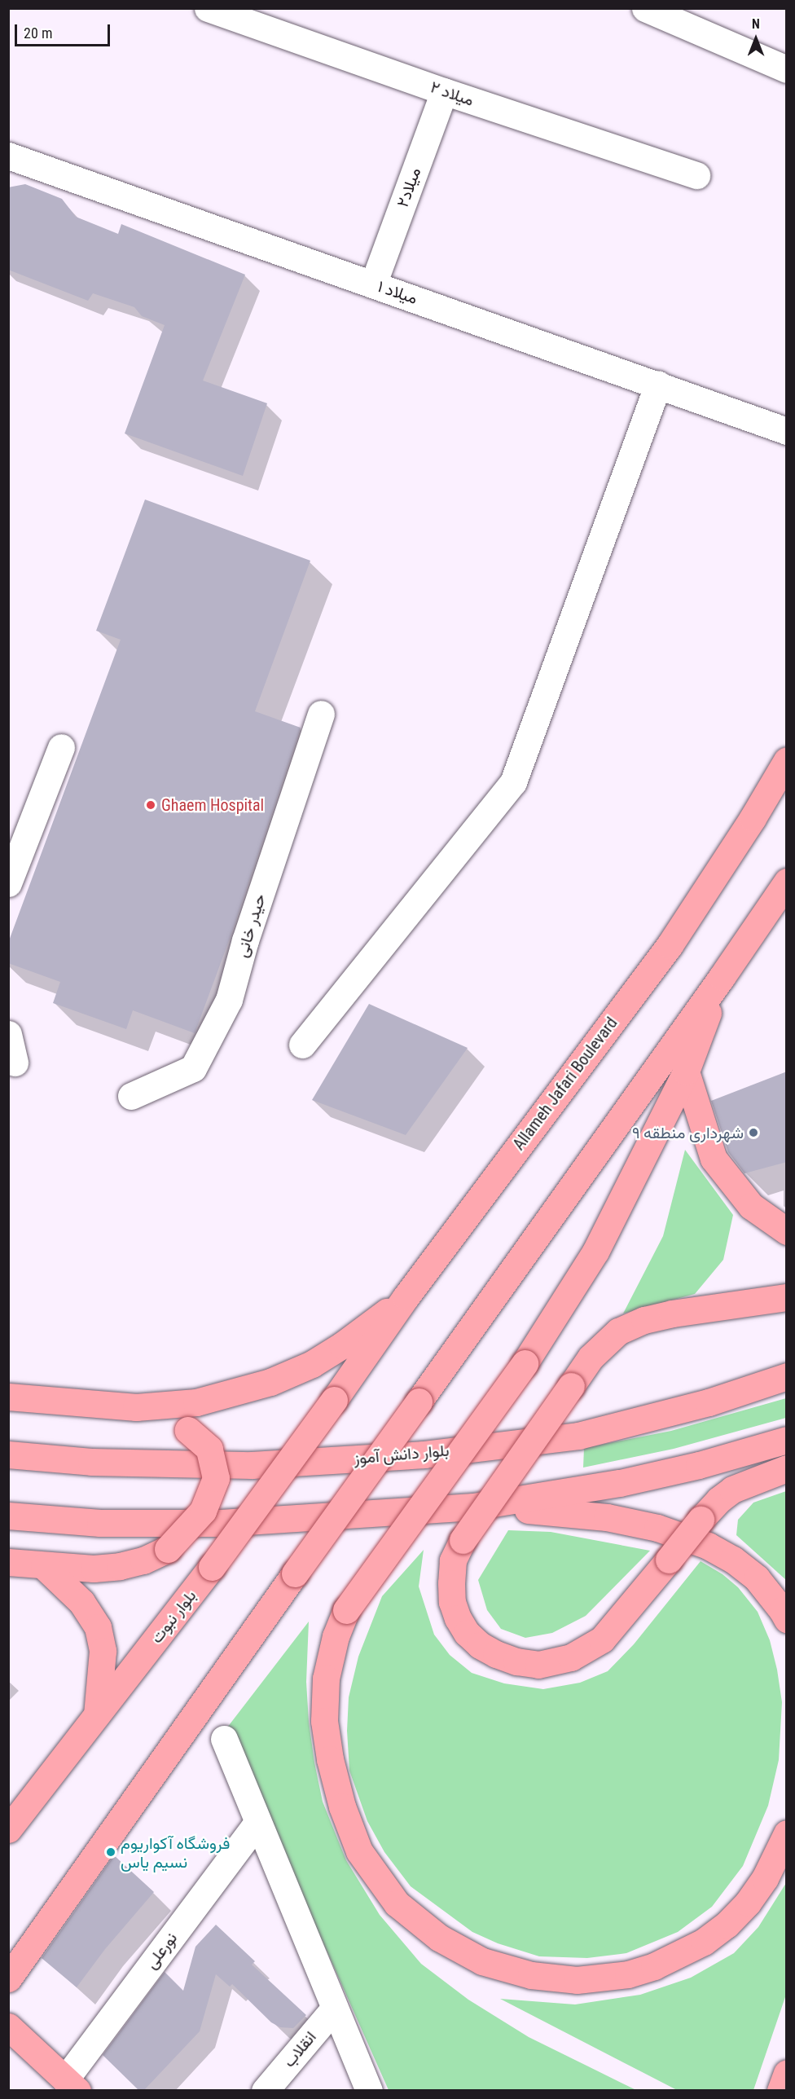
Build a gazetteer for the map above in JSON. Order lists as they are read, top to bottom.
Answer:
{
  "streets": {
    "main road": ["Allameh Jafari Boulevard", "بلوار دانش آموز", "بلوار نبوت"],
    "street": [
      "میلاد ۲",
      "میلاد۲",
      "میلاد ۱",
      "حیدر خانی",
      "نورعلی",
      "انقلاب"
    ]
  },
  "crossings": [
    ["میلاد ۲", "میلاد۲"],
    ["میلاد۲", "میلاد ۱"],
    ["Allameh Jafari Boulevard", "بلوار نبوت"]
  ],
  "places": ["Ghaem Hospital", "شهرداری منطقه ۹", "فروشگاه آکواریوم نسیم یاس"],
  "scale_bar": "20 m",
  "north": "top"
}
